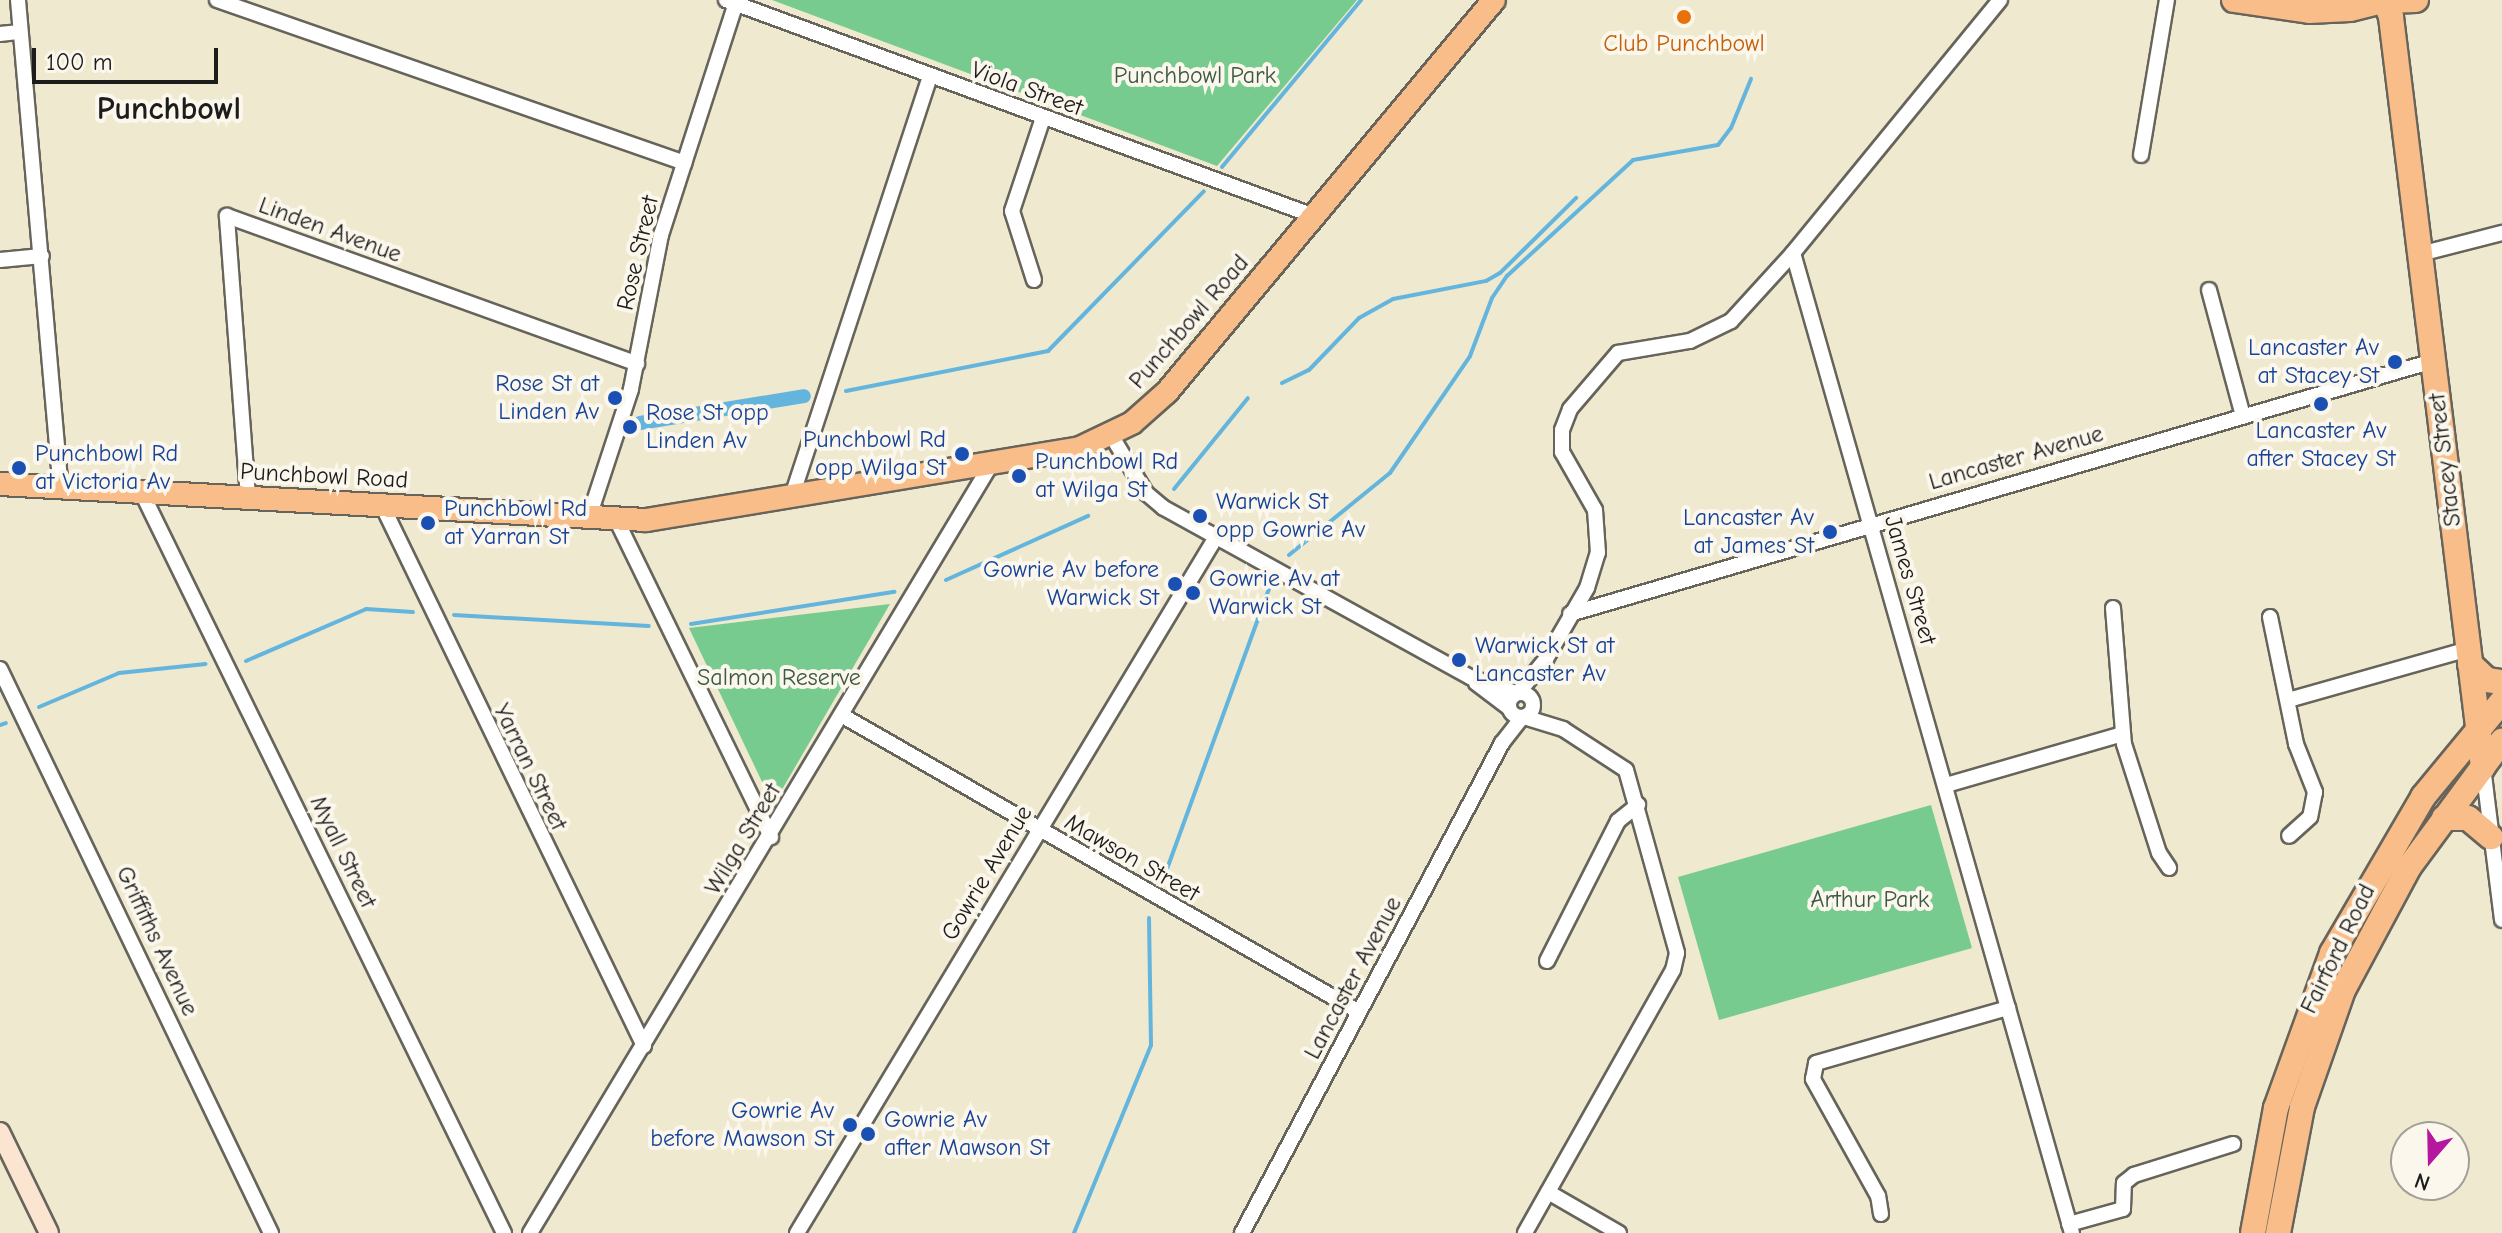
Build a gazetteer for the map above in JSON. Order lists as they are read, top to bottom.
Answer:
{
  "streets": {
    "highway": ["Stacey Street", "Fairford Road"],
    "main road": ["Punchbowl Road"],
    "street": [
      "Viola Street",
      "Linden Avenue",
      "Rose Street",
      "Lancaster Avenue",
      "James Street",
      "Yarran Street",
      "Wilga Street",
      "Myall Street",
      "Mawson Street",
      "Gowrie Avenue",
      "Griffiths Avenue"
    ]
  },
  "crossings": [
    ["Viola Street", "Rose Street"],
    ["Viola Street", "Punchbowl Road"],
    ["Linden Avenue", "Rose Street"],
    ["Linden Avenue", "Punchbowl Road"],
    ["Rose Street", "Punchbowl Road"],
    ["Punchbowl Road", "Yarran Street"],
    ["Punchbowl Road", "Wilga Street"],
    ["Punchbowl Road", "Myall Street"],
    ["Lancaster Avenue", "Stacey Street"],
    ["Lancaster Avenue", "James Street"],
    ["Lancaster Avenue", "Mawson Street"],
    ["Stacey Street", "Fairford Road"],
    ["Yarran Street", "Wilga Street"],
    ["Wilga Street", "Mawson Street"],
    ["Mawson Street", "Gowrie Avenue"]
  ],
  "districts": ["Punchbowl"],
  "parks": ["Punchbowl Park", "Salmon Reserve", "Arthur Park"],
  "places": [
    "Club Punchbowl",
    "Lancaster Av at Stacey St",
    "Rose St at Linden Av",
    "Lancaster Av after Stacey St",
    "Rose St opp Linden Av",
    "Punchbowl Rd opp Wilga St",
    "Punchbowl Rd at Victoria Av",
    "Punchbowl Rd at Wilga St",
    "Warwick St opp Gowrie Av",
    "Punchbowl Rd at Yarran St",
    "Lancaster Av at James St",
    "Gowrie Av before Warwick St",
    "Gowrie Av at Warwick St",
    "Warwick St at Lancaster Av",
    "Gowrie Av before Mawson St",
    "Gowrie Av after Mawson St"
  ],
  "scale_bar": "100 m",
  "north": "bottom"
}
